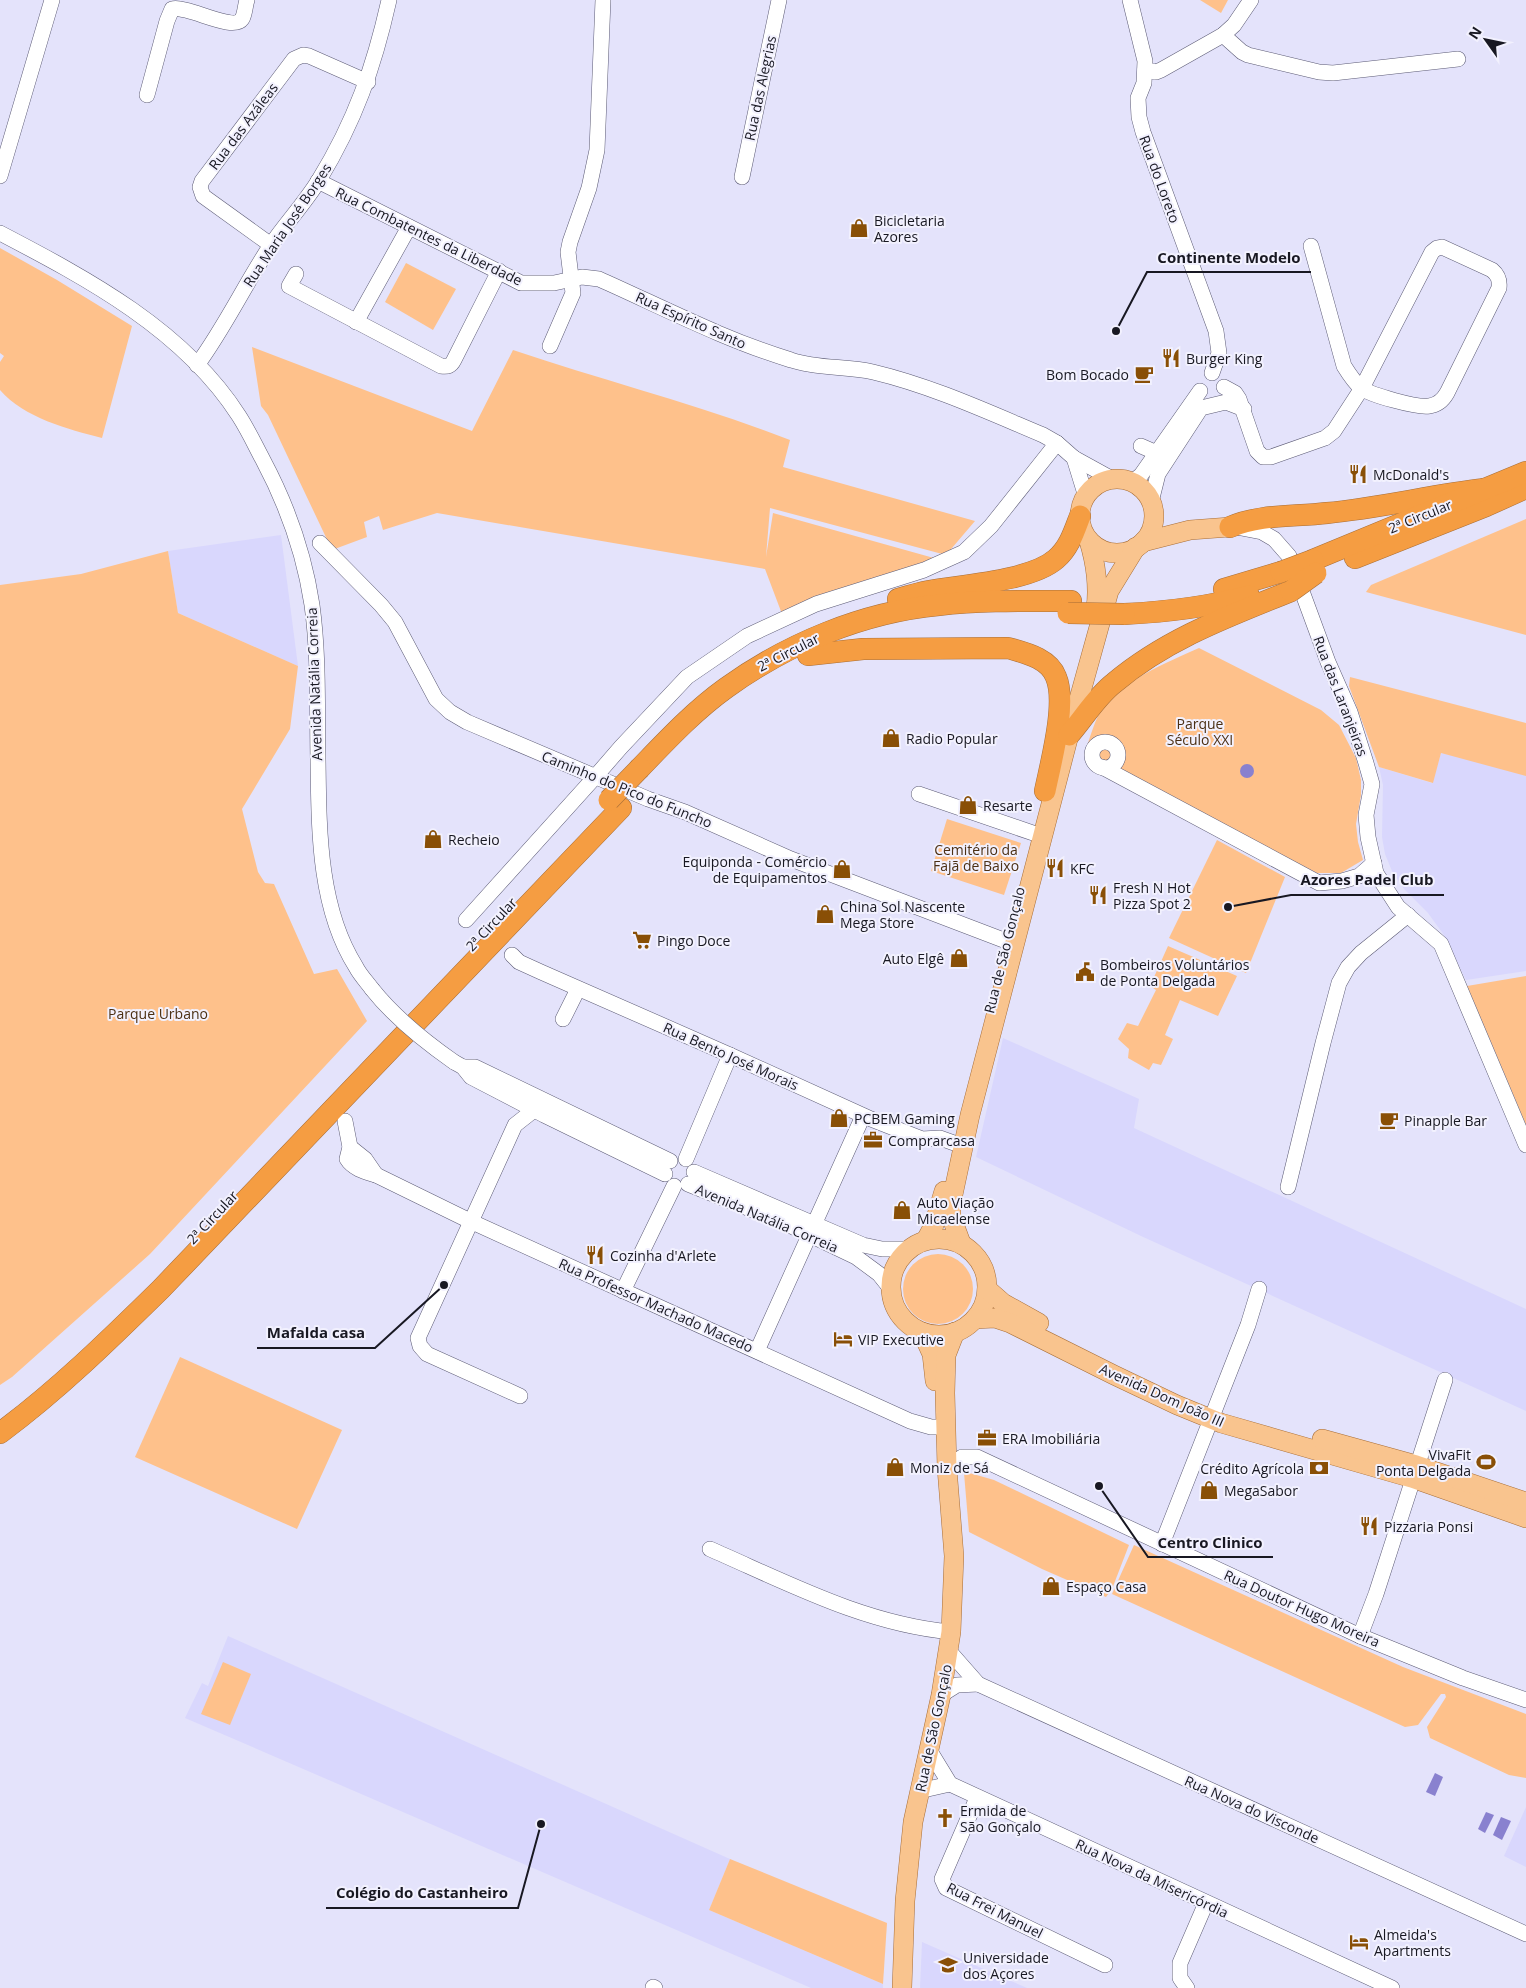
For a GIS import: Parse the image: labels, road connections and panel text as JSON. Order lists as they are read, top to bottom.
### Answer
{
  "streets": {
    "highway": ["2ª Circular"],
    "main road": ["Rua das Laranjeiras", "Rua de São Gonçalo", "Avenida Dom João III"],
    "street": [
      "Rua das Alegrias",
      "Rua das Azáleas",
      "Rua do Loreto",
      "Rua Maria José Borges",
      "Rua Combatentes da Liberdade",
      "Rua Espírito Santo",
      "Avenida Natália Correia",
      "Caminho do Pico do Funcho",
      "Rua Bento José Morais",
      "Rua Professor Machado Macedo",
      "Rua Doutor Hugo Moreira",
      "Rua Nova do Visconde",
      "Rua Nova da Misericórdia",
      "Rua Frei Manuel"
    ]
  },
  "crossings": [
    ["Rua das Azáleas", "Rua Maria José Borges"],
    ["Rua Maria José Borges", "Rua Combatentes da Liberdade"],
    ["Rua Maria José Borges", "Avenida Natália Correia"],
    ["Rua Combatentes da Liberdade", "Rua Espírito Santo"],
    ["Rua Espírito Santo", "Rua das Laranjeiras"],
    ["Rua Espírito Santo", "Rua de São Gonçalo"],
    ["Avenida Natália Correia", "Rua de São Gonçalo"],
    ["Avenida Natália Correia", "Avenida Dom João III"],
    ["Rua das Laranjeiras", "Rua de São Gonçalo"],
    ["Caminho do Pico do Funcho", "Rua de São Gonçalo"],
    ["Rua de São Gonçalo", "Rua Bento José Morais"],
    ["Rua de São Gonçalo", "Rua Professor Machado Macedo"],
    ["Rua de São Gonçalo", "Avenida Dom João III"],
    ["Rua de São Gonçalo", "Rua Doutor Hugo Moreira"],
    ["Rua de São Gonçalo", "Rua Nova do Visconde"],
    ["Rua Nova da Misericórdia", "Rua Frei Manuel"]
  ],
  "parks": ["Parque Século XXI", "Cemitério da Fajã de Baixo", "Parque Urbano"],
  "places": {
    "shop": [
      "Bicicletaria Azores",
      "Radio Popular",
      "Resarte",
      "Recheio",
      "Equiponda - Comércio de Equipamentos",
      "China Sol Nascente Mega Store",
      "Auto Elgê",
      "PCBEM Gaming",
      "Auto Viação Micaelense",
      "Moniz de Sá",
      "MegaSabor",
      "Espaço Casa"
    ],
    "other": [
      "Continente Modelo",
      "Azores Padel Club",
      "Mafalda casa",
      "Centro Clinico",
      "Colégio do Castanheiro"
    ],
    "restaurant": [
      "Burger King",
      "McDonald's",
      "KFC",
      "Fresh N Hot Pizza Spot 2",
      "Cozinha d'Arlete",
      "Pizzaria Ponsi"
    ],
    "cafe": ["Bom Bocado", "Pinapple Bar"],
    "supermarket": ["Pingo Doce"],
    "public building": ["Bombeiros Voluntários de Ponta Delgada"],
    "office": ["Comprarcasa", "ERA Imobiliária"],
    "hotel": ["VIP Executive", "Almeida's Apartments"],
    "sports": ["VivaFit Ponta Delgada"],
    "bank": ["Crédito Agrícola"],
    "church": ["Ermida de São Gonçalo"],
    "school or university": ["Universidade dos Açores"]
  },
  "north": "top left"
}
